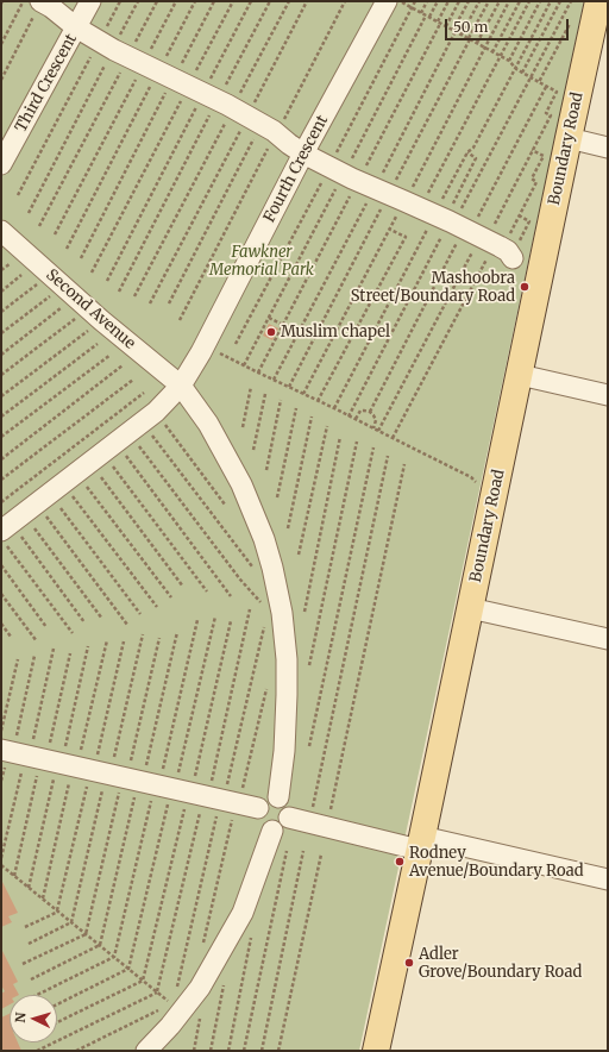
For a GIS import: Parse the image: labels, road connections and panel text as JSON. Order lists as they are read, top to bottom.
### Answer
{
  "streets": {
    "main road": ["Boundary Road"],
    "street": ["Third Crescent", "Fourth Crescent", "Second Avenue"]
  },
  "crossings": [
    ["Fourth Crescent", "Second Avenue"]
  ],
  "parks": ["Fawkner Memorial Park"],
  "places": [
    "Mashoobra Street/Boundary Road",
    "Muslim chapel",
    "Rodney Avenue/Boundary Road",
    "Adler Grove/Boundary Road"
  ],
  "scale_bar": "50 m",
  "north": "left"
}
